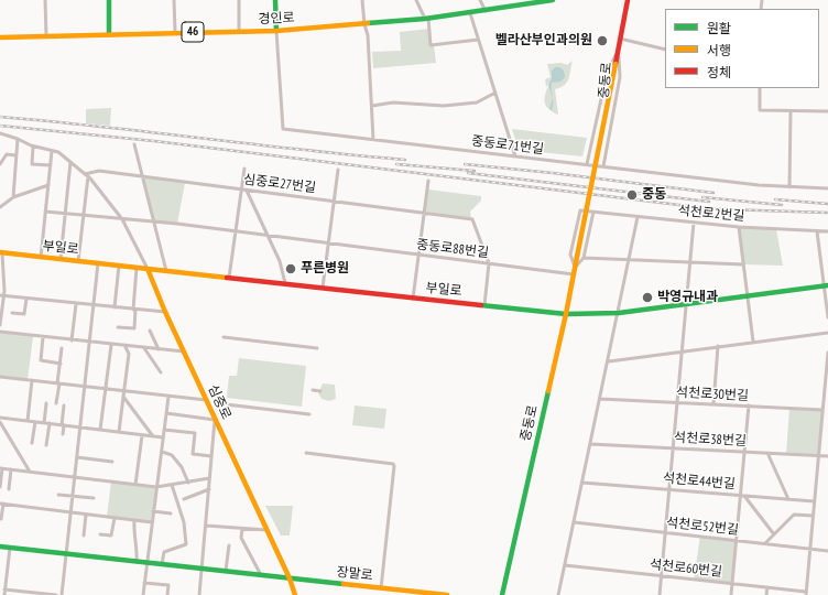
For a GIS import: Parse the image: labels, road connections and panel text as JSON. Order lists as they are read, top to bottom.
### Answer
{
  "streets": {
    "street": [
      "경인로",
      "46",
      "중동로",
      "중동로71번길",
      "심중로27번길",
      "석천로2번길",
      "부일로",
      "중동로88번길",
      "석천로30번길",
      "심중로",
      "석천로38번길",
      "석천로44번길",
      "석천로52번길",
      "석천로60번길",
      "장말로"
    ]
  },
  "crossings": [
    ["경인로", "중동로71번길"],
    ["중동로", "중동로71번길"],
    ["중동로", "부일로"],
    ["중동로", "중동로88번길"],
    ["심중로27번길", "중동로88번길"],
    ["심중로27번길", "심중로"],
    ["부일로", "심중로"],
    ["중동로88번길", "심중로"],
    ["심중로", "장말로"]
  ],
  "places": [
    "벨라산부인과의원",
    "중동",
    "푸른병원",
    "박영규내과"
  ],
  "legend": ["원활", "서행", "정체"]
}
